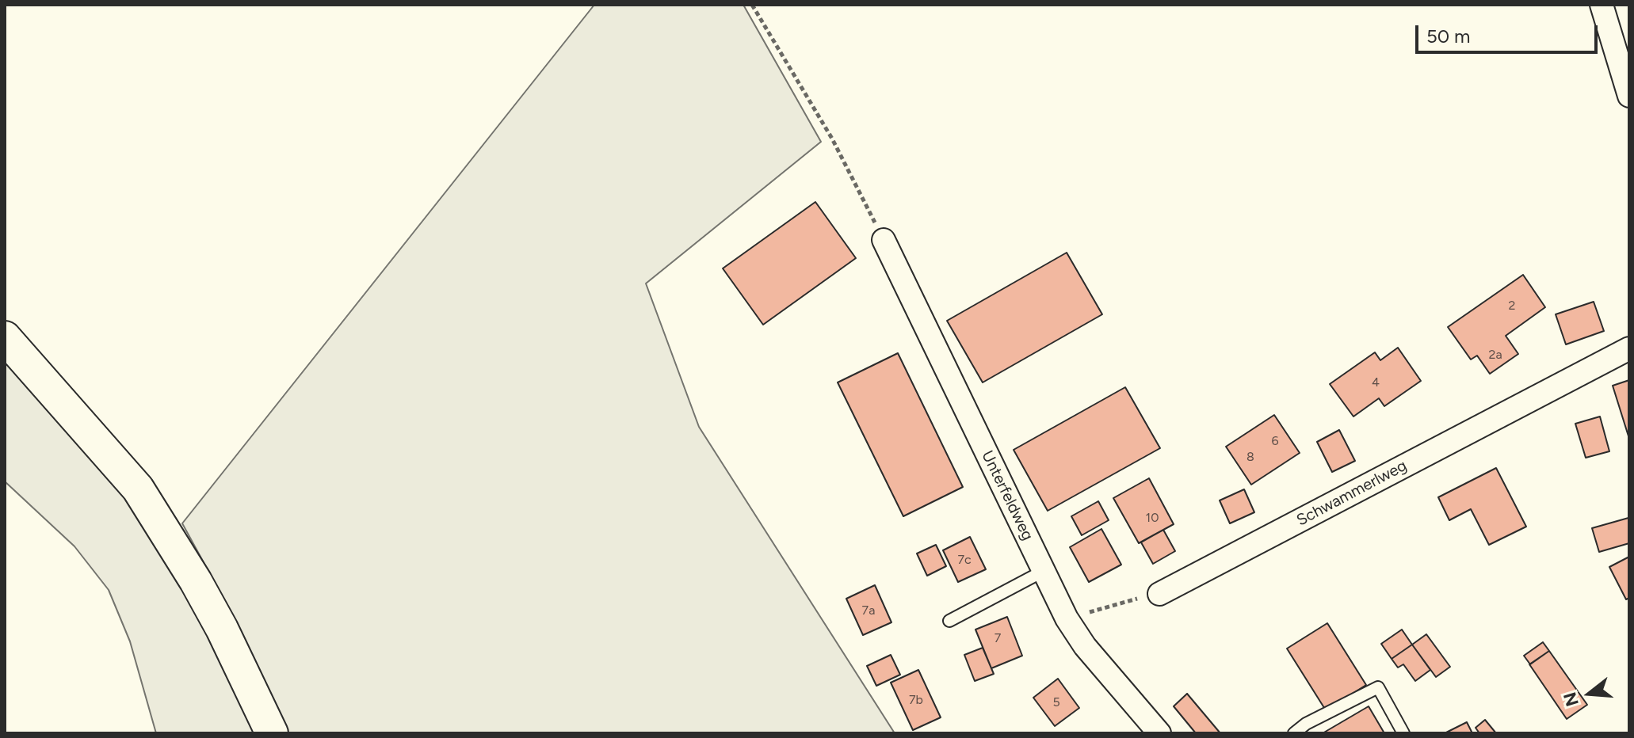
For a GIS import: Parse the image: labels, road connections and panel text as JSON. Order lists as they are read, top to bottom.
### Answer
{
  "streets": {
    "street": ["Schwammerlweg", "Unterfeldweg"]
  },
  "house_numbers": [
    "2",
    "2a",
    "4",
    "6",
    "8",
    "10",
    "7c",
    "7a",
    "7",
    "7b",
    "5"
  ],
  "scale_bar": "50 m",
  "north": "left"
}
